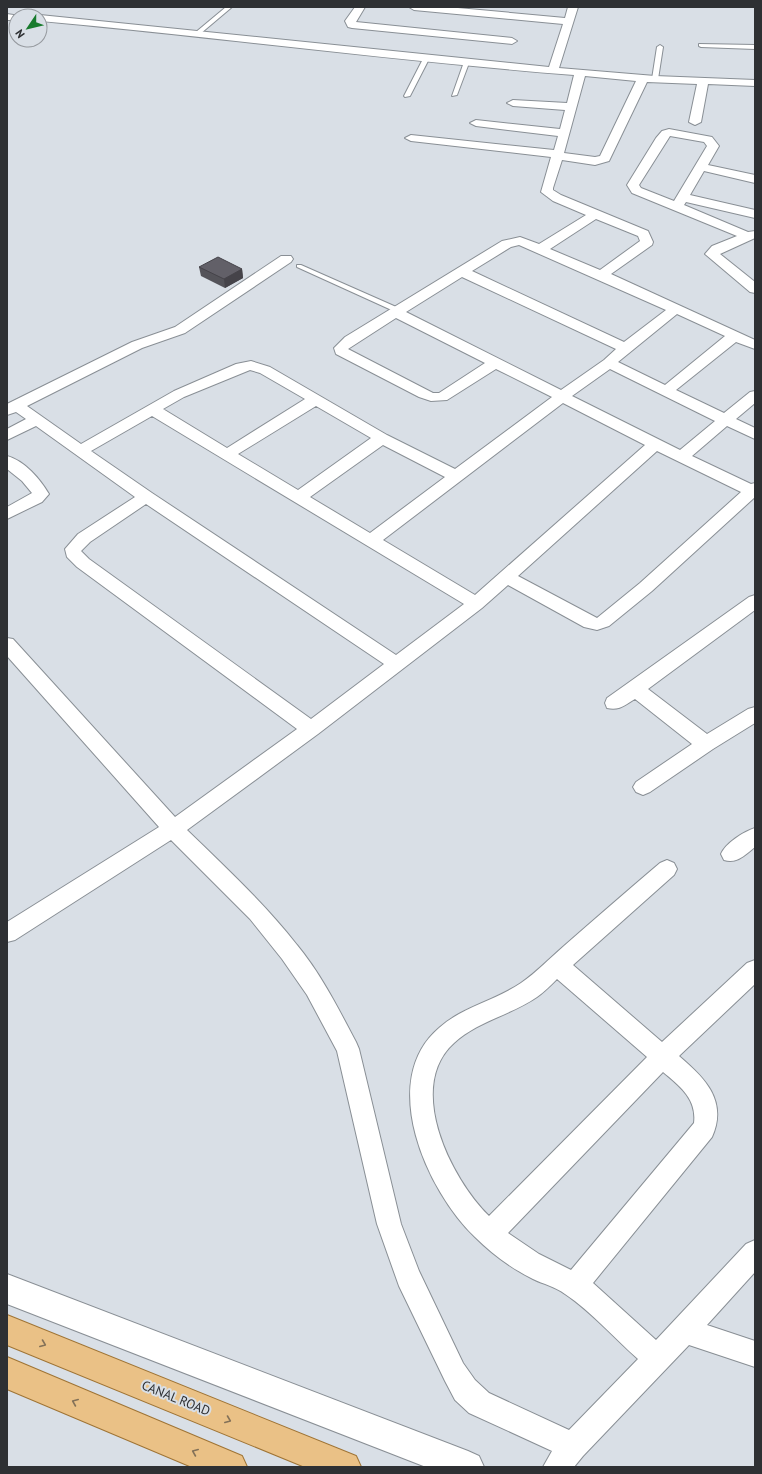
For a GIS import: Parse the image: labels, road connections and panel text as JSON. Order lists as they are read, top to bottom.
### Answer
{
  "streets": {
    "main road": ["CANAL ROAD"]
  },
  "north": "bottom left"
}
